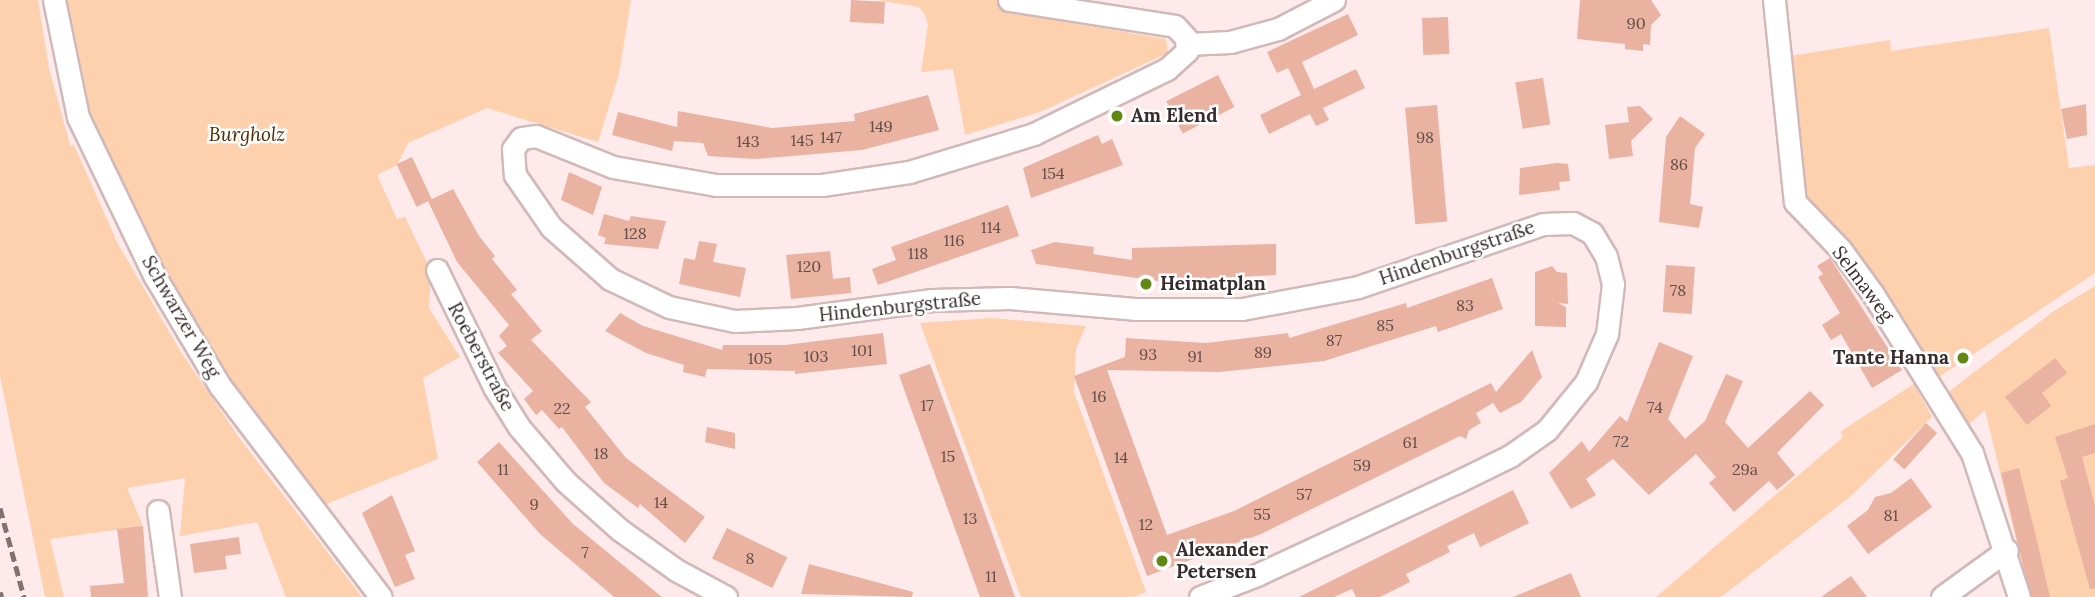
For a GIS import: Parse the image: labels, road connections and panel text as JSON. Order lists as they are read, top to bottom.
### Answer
{
  "streets": {
    "street": [
      "Hindenburgstraße",
      "Selmaweg",
      "Schwarzer Weg",
      "Roeberstraße"
    ]
  },
  "parks": ["Burgholz"],
  "places": [
    "Am Elend",
    "Heimatplan",
    "Tante Hanna",
    "Alexander Petersen"
  ],
  "house_numbers": [
    "90",
    "149",
    "147",
    "98",
    "145",
    "143",
    "86",
    "154",
    "114",
    "128",
    "116",
    "118",
    "120",
    "78",
    "83",
    "85",
    "87",
    "101",
    "89",
    "93",
    "103",
    "91",
    "105",
    "16",
    "17",
    "74",
    "22",
    "72",
    "61",
    "18",
    "15",
    "14",
    "59",
    "11",
    "29a",
    "57",
    "14",
    "9",
    "55",
    "81",
    "13",
    "12",
    "7",
    "8",
    "11"
  ]
}
